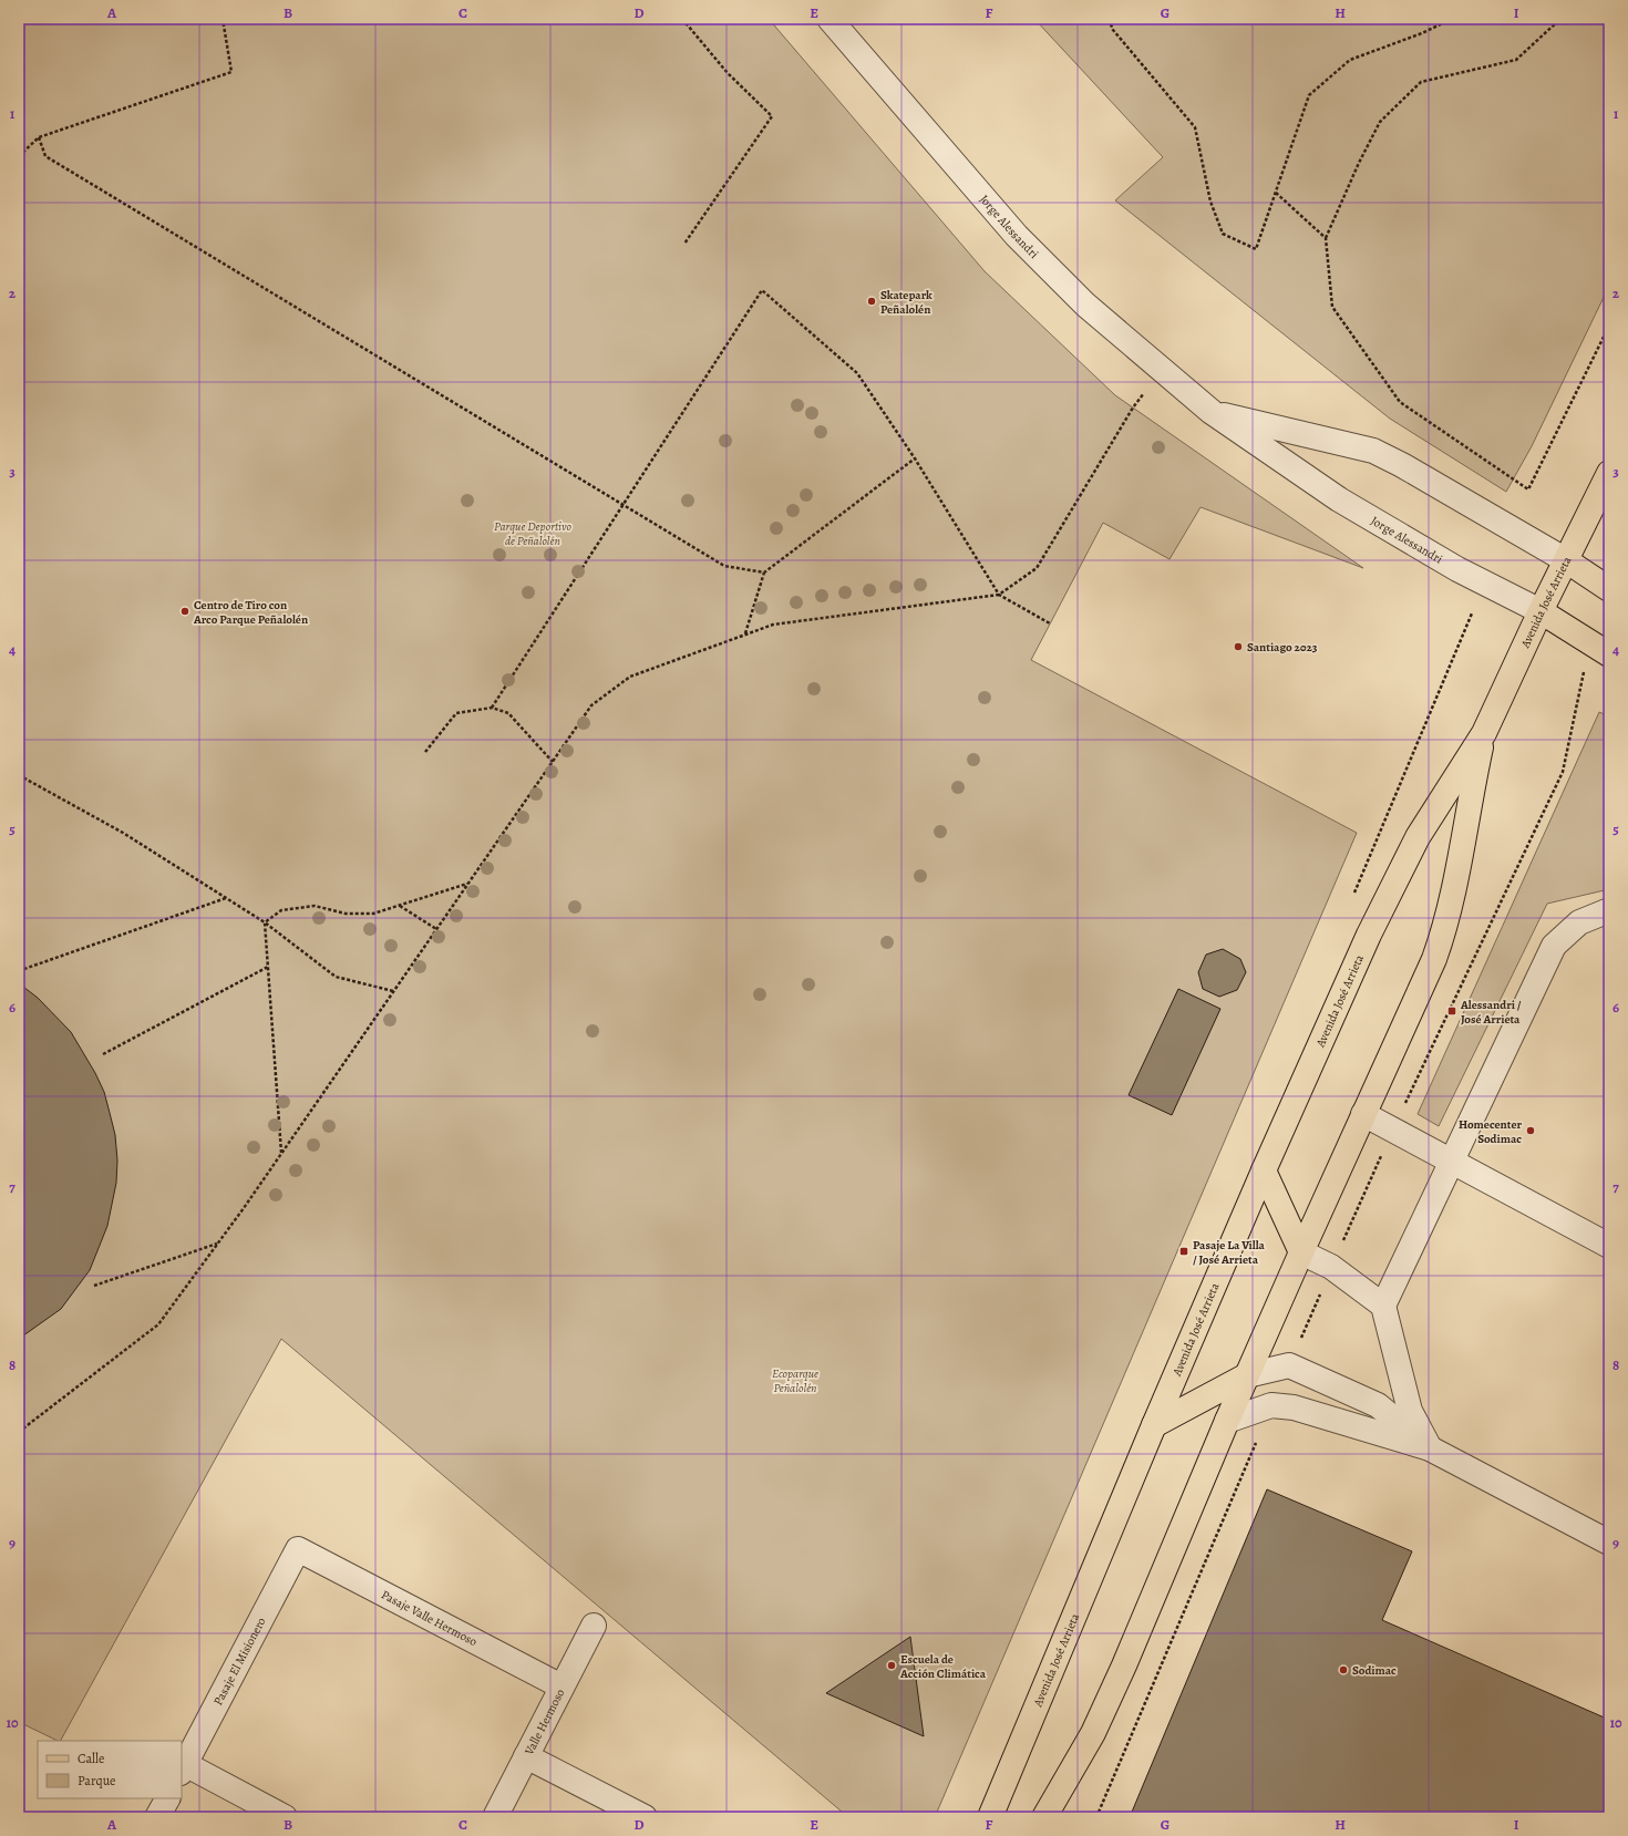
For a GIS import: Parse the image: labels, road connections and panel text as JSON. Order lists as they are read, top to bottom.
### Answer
{
  "streets": {
    "main road": ["Jorge Alessandri", "Avenida José Arrieta"],
    "street": ["Pasaje Valle Hermoso", "Pasaje El Misionero", "Valle Hermoso"]
  },
  "crossings": [
    ["Jorge Alessandri", "Avenida José Arrieta"],
    ["Pasaje Valle Hermoso", "Pasaje El Misionero"],
    ["Pasaje Valle Hermoso", "Valle Hermoso"]
  ],
  "parks": ["Parque Deportivo de Peñalolén", "Ecoparque Peñalolén"],
  "places": {
    "other": [
      "Skatepark Peñalolén",
      "Centro de Tiro con Arco Parque Peñalolén",
      "Santiago 2023",
      "Homecenter Sodimac",
      "Escuela de Acción Climática",
      "Sodimac"
    ],
    "transit": ["Alessandri / José Arrieta", "Pasaje La Villa / José Arrieta"]
  },
  "legend": ["Calle", "Parque"],
  "grid": {
    "columns": [
      "A",
      "B",
      "C",
      "D",
      "E",
      "F",
      "G",
      "H",
      "I"
    ],
    "rows": [
      "1",
      "2",
      "3",
      "4",
      "5",
      "6",
      "7",
      "8",
      "9",
      "10"
    ]
  }
}
